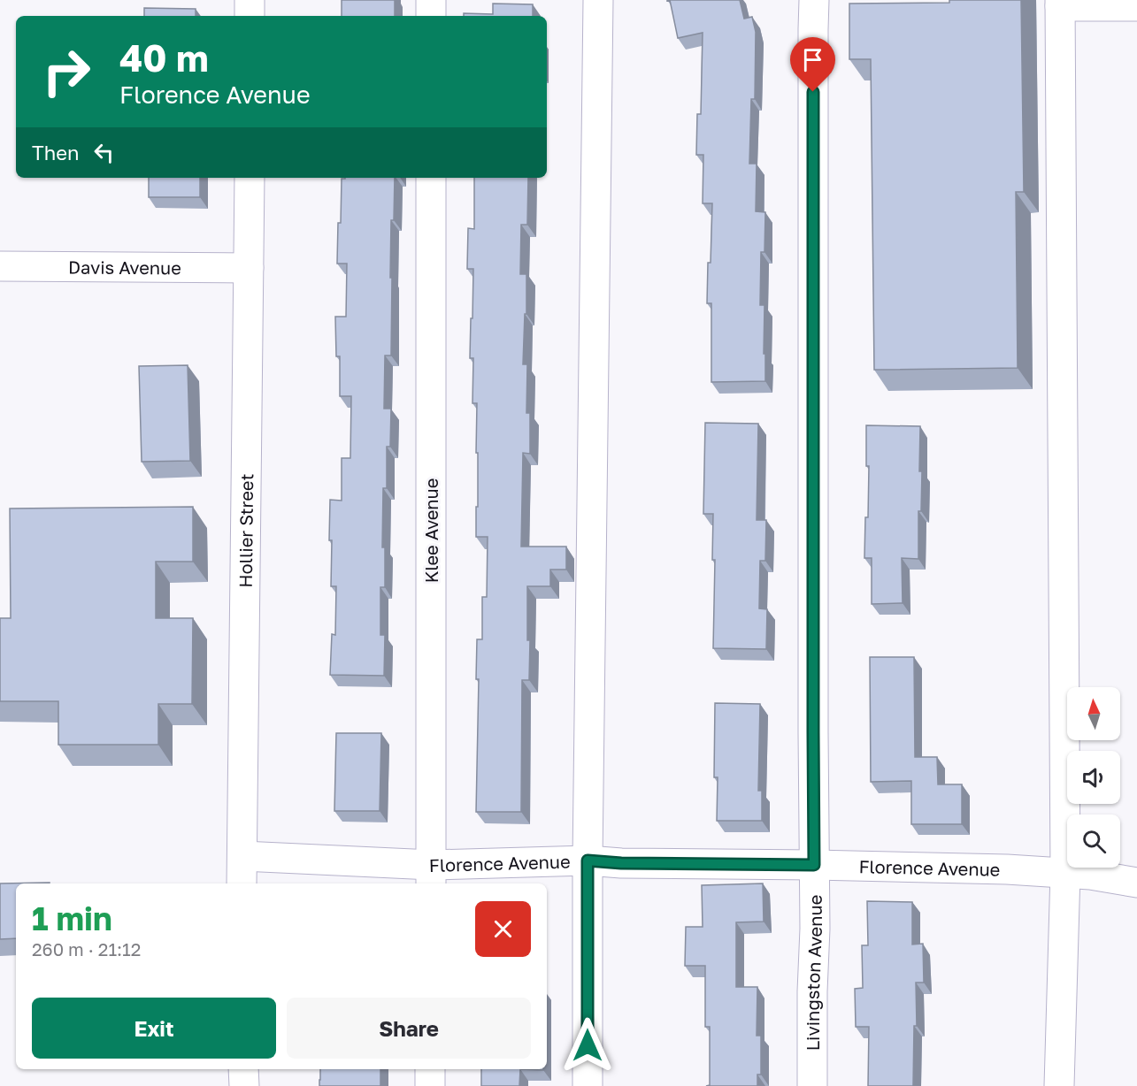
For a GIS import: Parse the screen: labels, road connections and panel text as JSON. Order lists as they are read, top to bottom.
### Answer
{
  "streets": {
    "street": [
      "Davis Avenue",
      "Hollier Street",
      "Klee Avenue",
      "Florence Avenue",
      "Livingston Avenue"
    ]
  },
  "crossings": [
    ["Davis Avenue", "Hollier Street"],
    ["Hollier Street", "Florence Avenue"],
    ["Klee Avenue", "Florence Avenue"],
    ["Florence Avenue", "Livingston Avenue"]
  ],
  "north": "top",
  "page": {
    "turn": ["40 m", "Florence Avenue"],
    "then": "Then",
    "heading": ["1 min", "260 m · 21:12"],
    "buttons": ["Exit", "Share"]
  }
}
